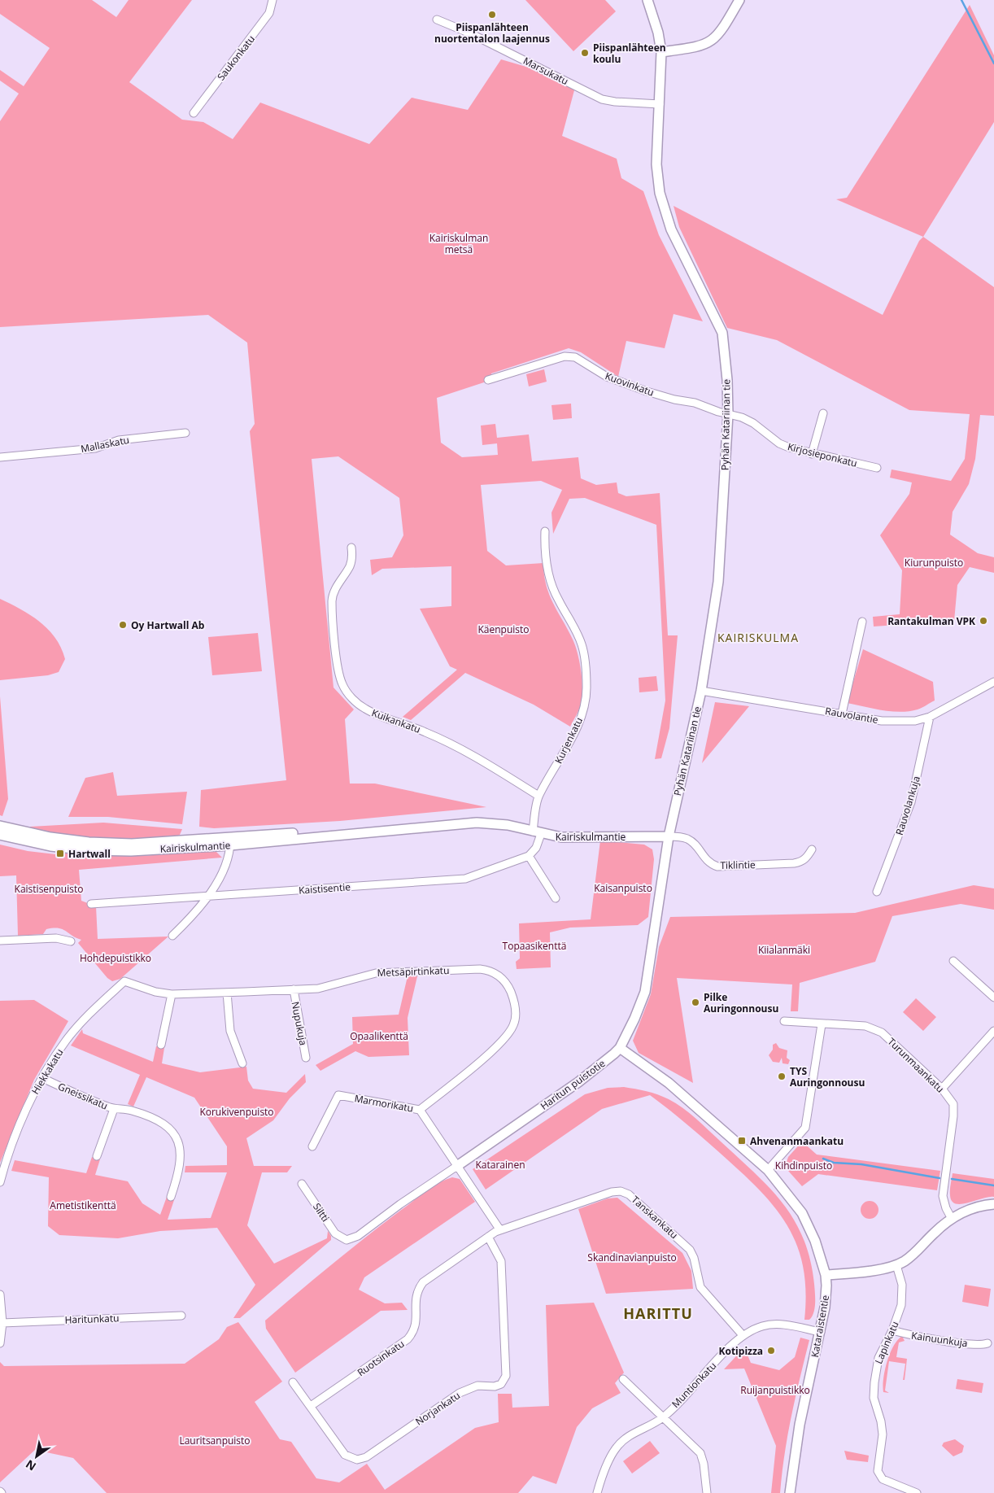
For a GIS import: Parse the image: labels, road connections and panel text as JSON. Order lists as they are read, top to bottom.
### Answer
{
  "streets": {
    "street": [
      "Saukonkatu",
      "Marsukatu",
      "Kuovinkatu",
      "Pyhän Katariinan tie",
      "Mallaskatu",
      "Kirjosieponkatu",
      "Rauvolantie",
      "Kuikankatu",
      "Kurjenkatu",
      "Rauvolankuja",
      "Kairiskulmantie",
      "Tiklintie",
      "Kaistisentie",
      "Metsäpirtinkatu",
      "Nupukuja",
      "Turunmaankatu",
      "Hiekkakatu",
      "Haritun puistotie",
      "Gneissikatu",
      "Marmorikatu",
      "Siltti",
      "Tanskankatu",
      "Haritunkatu",
      "Kataraistentie",
      "Kainuunkuja",
      "Lapinkatu",
      "Ruotsinkatu",
      "Muntionkatu",
      "Norjankatu"
    ]
  },
  "crossings": [
    ["Marsukatu", "Pyhän Katariinan tie"],
    ["Kuovinkatu", "Pyhän Katariinan tie"],
    ["Kuovinkatu", "Kirjosieponkatu"],
    ["Pyhän Katariinan tie", "Kirjosieponkatu"],
    ["Pyhän Katariinan tie", "Rauvolantie"],
    ["Pyhän Katariinan tie", "Kairiskulmantie"],
    ["Pyhän Katariinan tie", "Tiklintie"],
    ["Pyhän Katariinan tie", "Haritun puistotie"],
    ["Rauvolantie", "Rauvolankuja"],
    ["Kuikankatu", "Kurjenkatu"],
    ["Kurjenkatu", "Kairiskulmantie"],
    ["Kairiskulmantie", "Tiklintie"],
    ["Kairiskulmantie", "Haritun puistotie"],
    ["Tiklintie", "Haritun puistotie"],
    ["Metsäpirtinkatu", "Nupukuja"],
    ["Metsäpirtinkatu", "Hiekkakatu"],
    ["Metsäpirtinkatu", "Marmorikatu"],
    ["Hiekkakatu", "Gneissikatu"],
    ["Haritun puistotie", "Marmorikatu"],
    ["Haritun puistotie", "Siltti"],
    ["Haritun puistotie", "Kataraistentie"],
    ["Tanskankatu", "Ruotsinkatu"],
    ["Tanskankatu", "Muntionkatu"],
    ["Kataraistentie", "Muntionkatu"],
    ["Kainuunkuja", "Lapinkatu"],
    ["Ruotsinkatu", "Norjankatu"]
  ],
  "districts": ["KAIRISKULMA", "HARITTU"],
  "parks": [
    "Kairiskulman metsä",
    "Kiurunpuisto",
    "Käenpuisto",
    "Kaisanpuisto",
    "Kaistisenpuisto",
    "Topaasikenttä",
    "Kiialanmäki",
    "Hohdepuistikko",
    "Opaalikenttä",
    "Korukivenpuisto",
    "Katarainen",
    "Kihdinpuisto",
    "Ametistikenttä",
    "Skandinavianpuisto",
    "Ruijanpuistikko",
    "Lauritsanpuisto"
  ],
  "places": {
    "other": [
      "Piispanlähteen nuortentalon laajennus",
      "Piispanlähteen koulu",
      "Rantakulman VPK",
      "Oy Hartwall Ab",
      "Pilke Auringonnousu",
      "TYS Auringonnousu",
      "Kotipizza"
    ],
    "transit": ["Hartwall", "Ahvenanmaankatu"]
  },
  "north": "bottom left"
}
